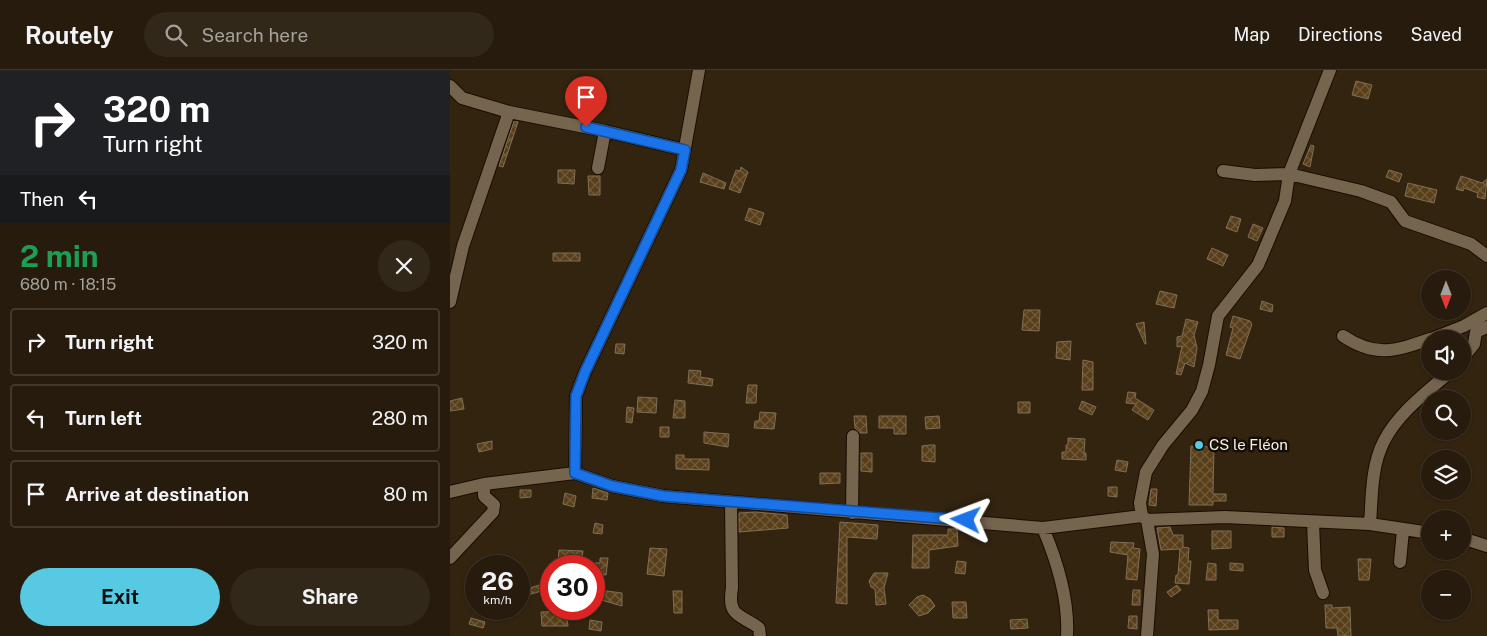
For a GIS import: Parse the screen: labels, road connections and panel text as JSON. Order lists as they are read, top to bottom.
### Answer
{
  "places": ["CS le Fléon"],
  "north": "bottom",
  "page": {
    "header": "Routely",
    "search": "Search here",
    "nav": ["Map", "Directions", "Saved"],
    "turn": ["320 m", "Turn right"],
    "then": "Then",
    "heading": ["2 min", "680 m · 18:15"],
    "map_buttons": ["+", "−"],
    "list": [
      {
        "name": "Turn right",
        "value": "320 m"
      },
      {
        "name": "Turn left",
        "value": "280 m"
      },
      {
        "name": "Arrive at destination",
        "value": "80 m"
      }
    ],
    "speed": "26 km/h",
    "limit": "30",
    "buttons": ["Exit", "Share"]
  }
}
